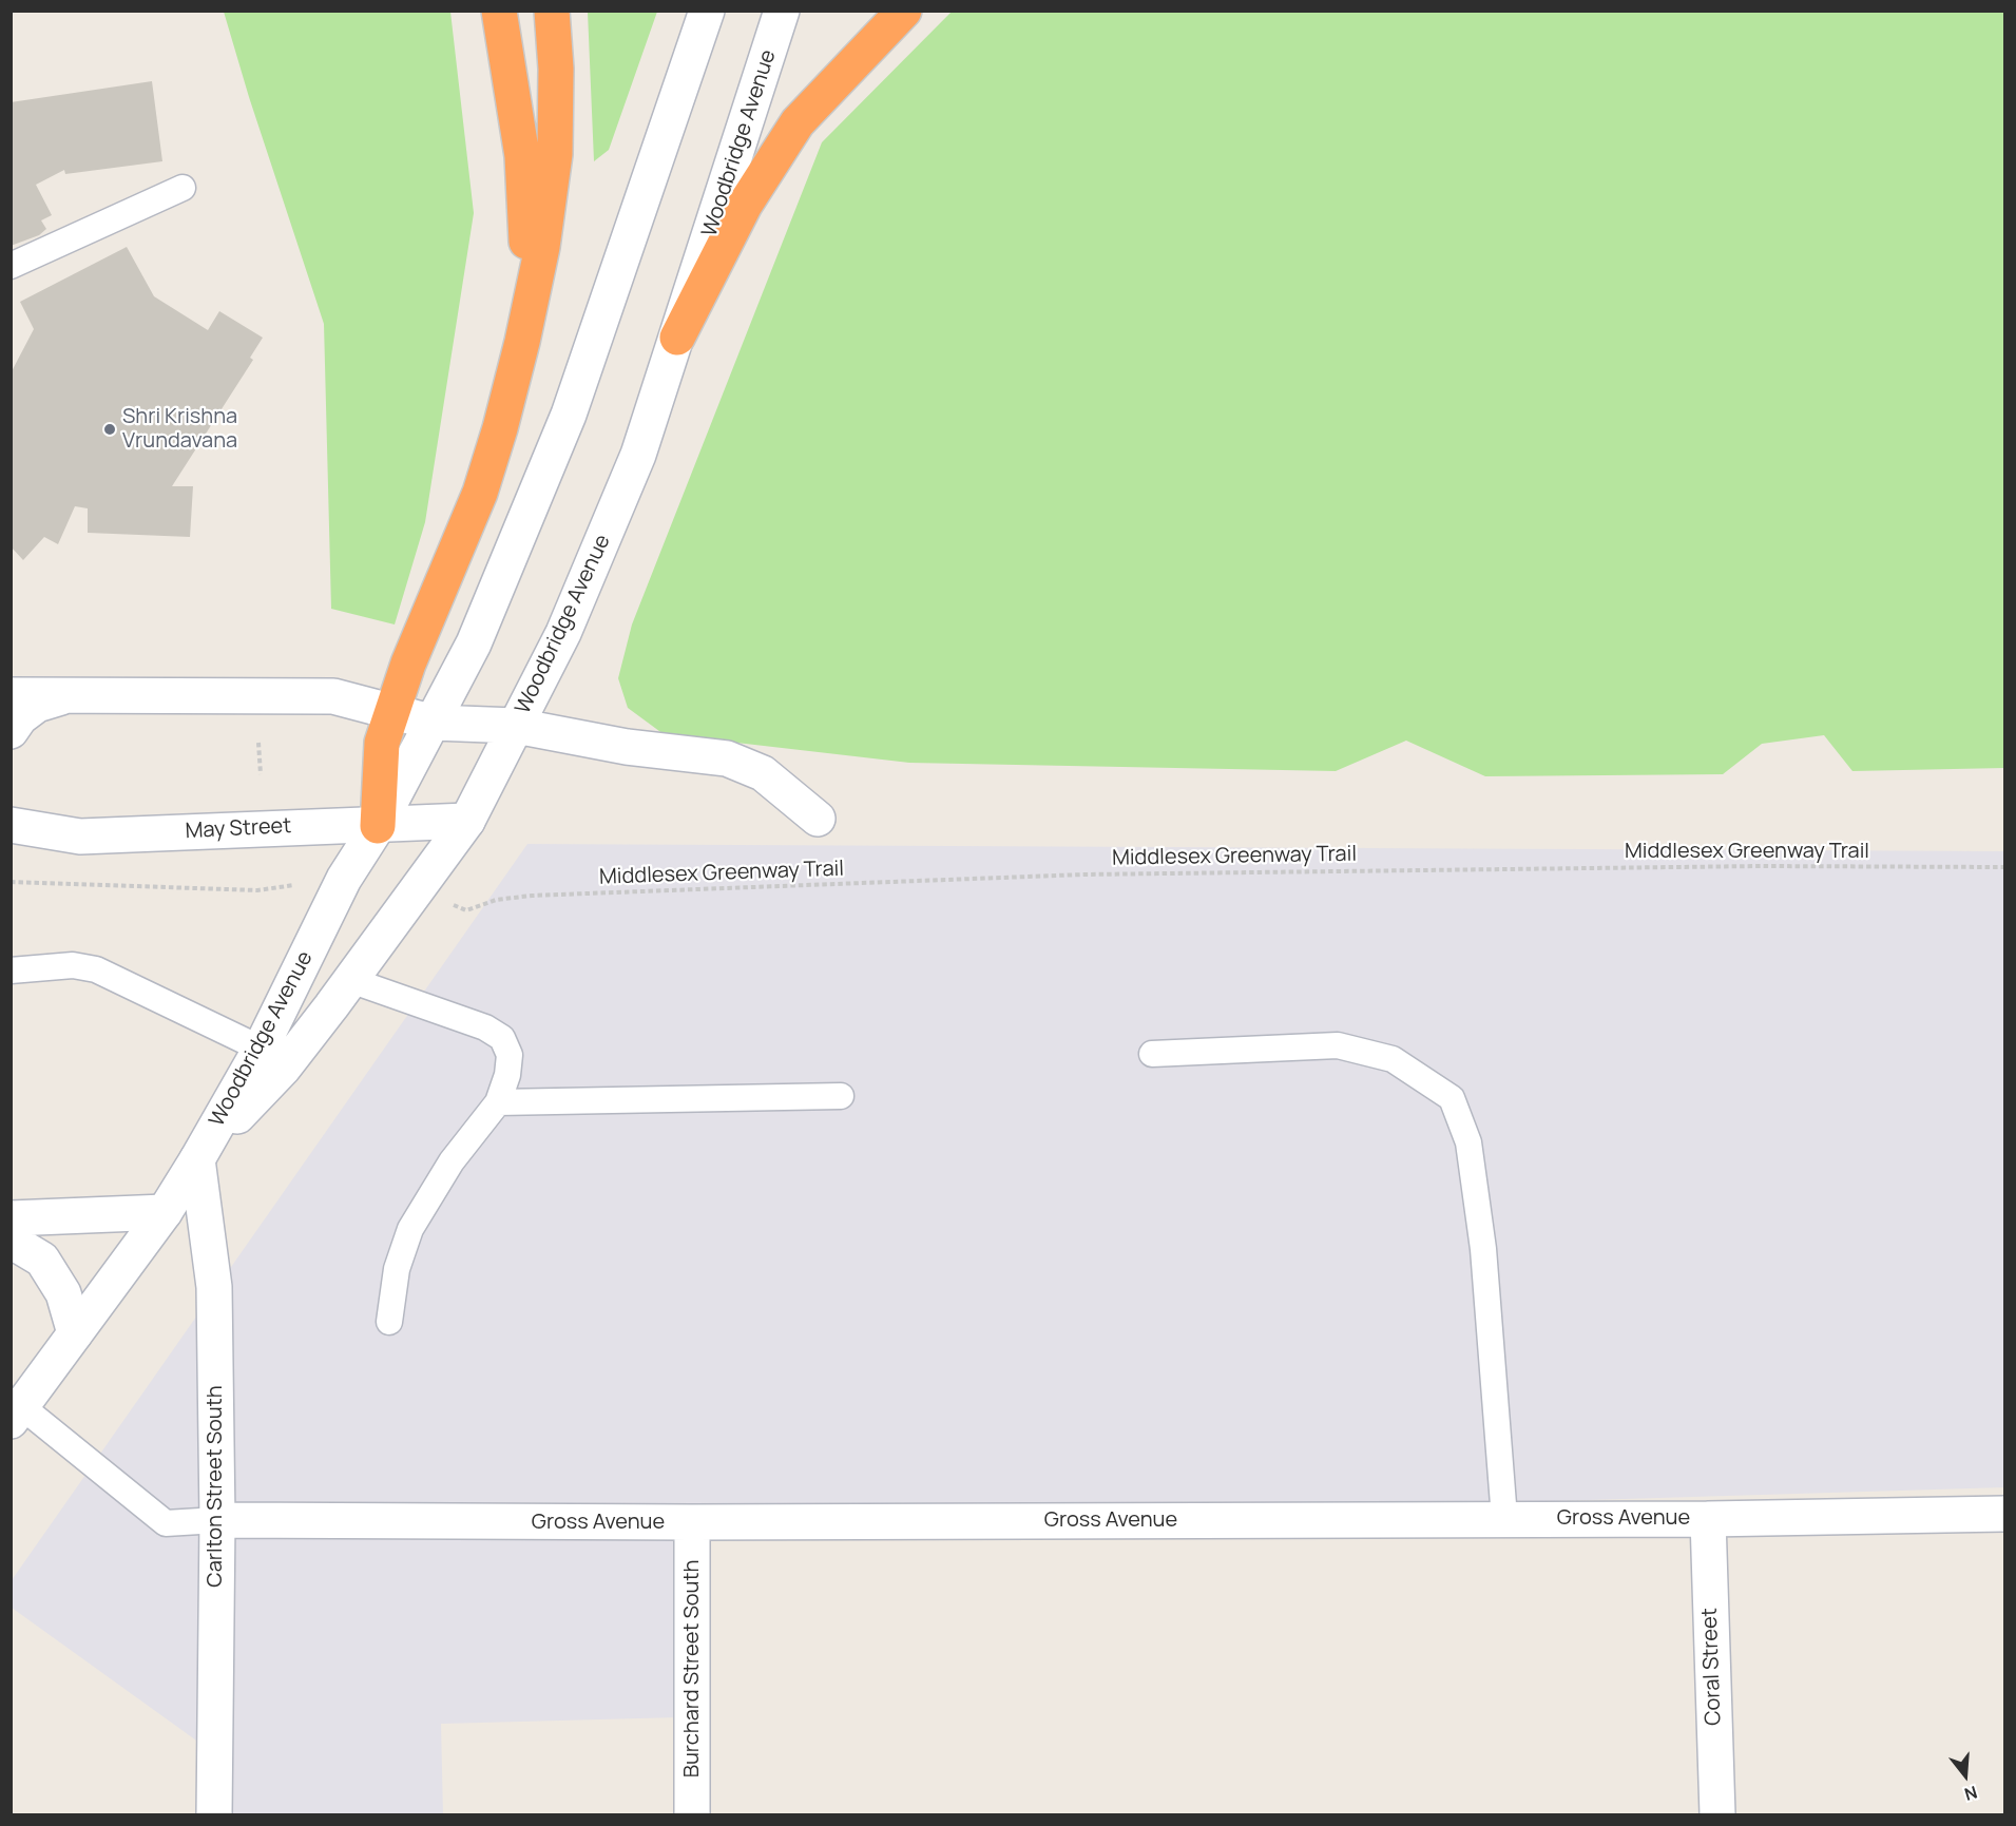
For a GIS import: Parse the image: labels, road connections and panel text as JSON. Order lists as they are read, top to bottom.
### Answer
{
  "streets": {
    "street": [
      "Woodbridge Avenue",
      "May Street",
      "Carlton Street South",
      "Gross Avenue",
      "Coral Street",
      "Burchard Street South"
    ],
    "path": ["Middlesex Greenway Trail"]
  },
  "crossings": [
    ["Woodbridge Avenue", "May Street"],
    ["Woodbridge Avenue", "Carlton Street South"],
    ["Carlton Street South", "Gross Avenue"],
    ["Gross Avenue", "Coral Street"],
    ["Gross Avenue", "Burchard Street South"]
  ],
  "places": ["Shri Krishna Vrundavana"],
  "north": "bottom"
}
